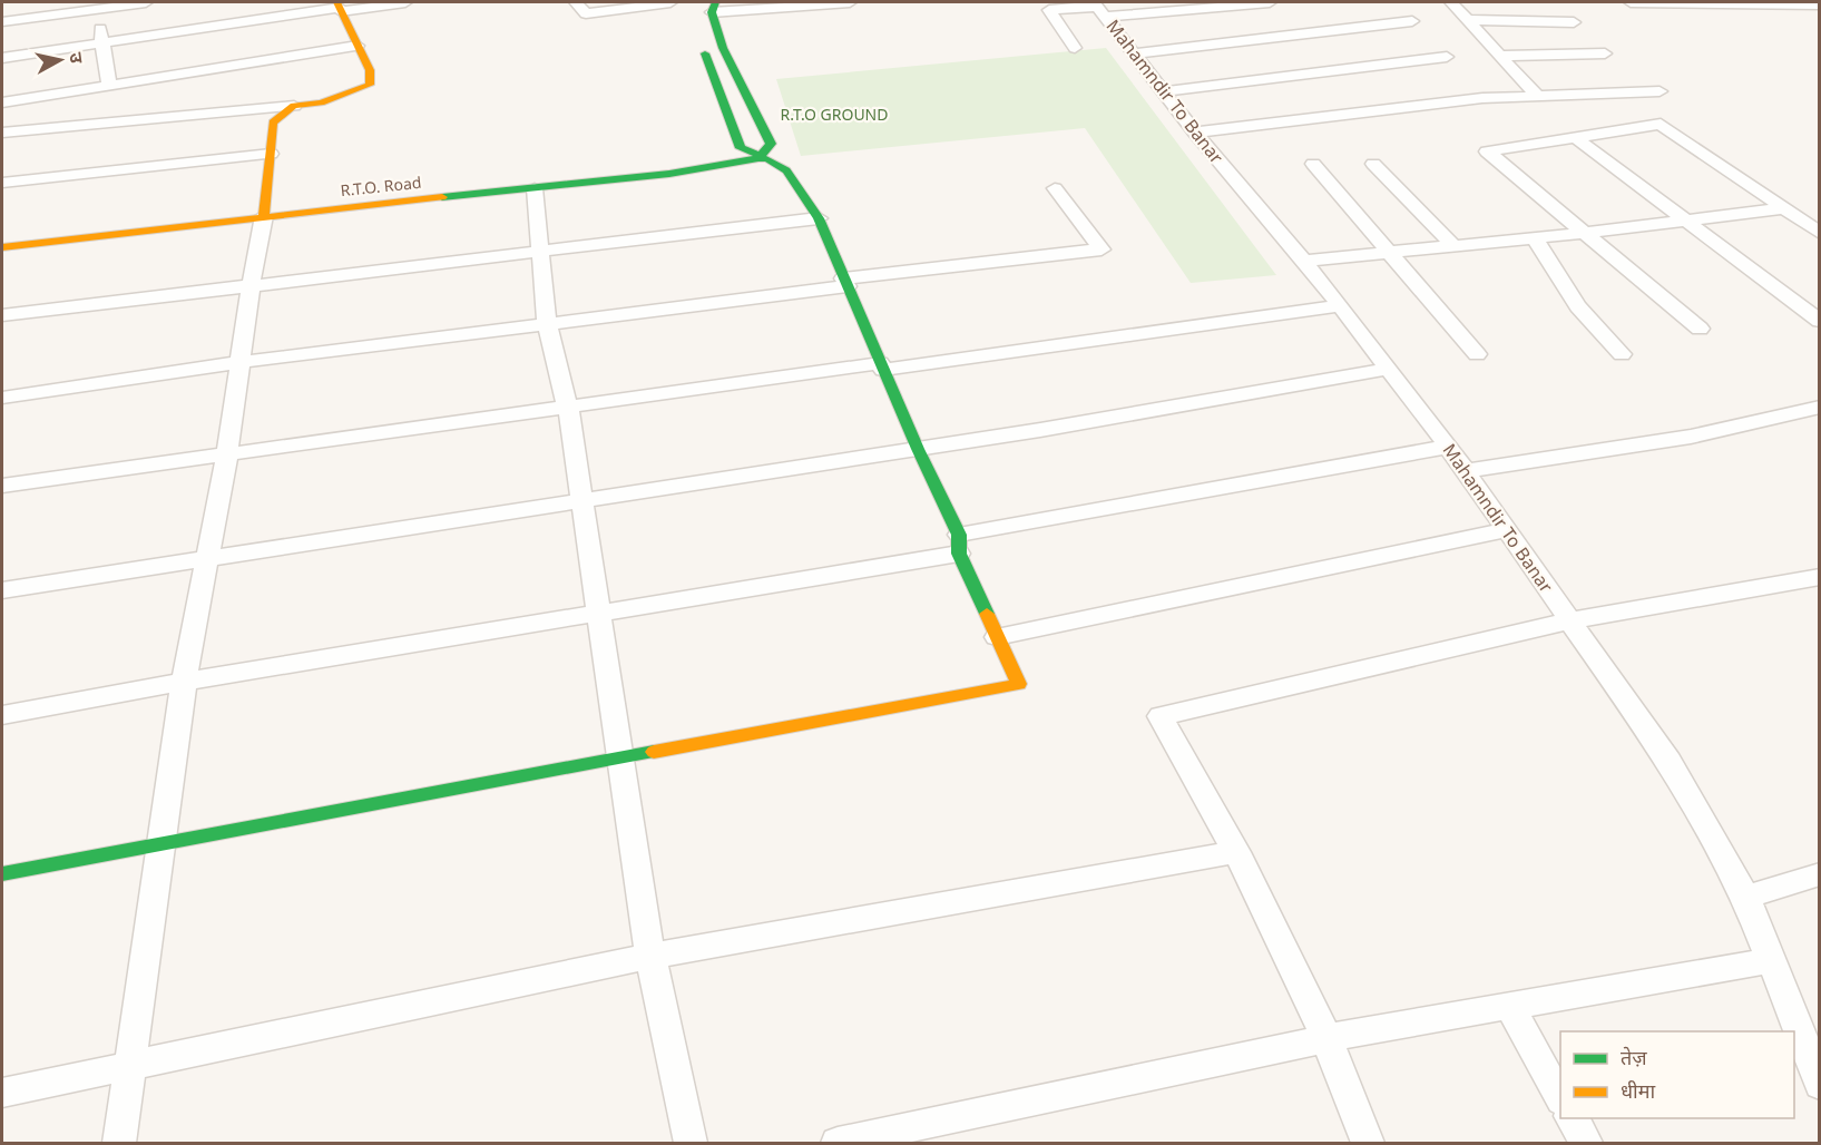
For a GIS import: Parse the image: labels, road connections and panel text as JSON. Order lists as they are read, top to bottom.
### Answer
{
  "streets": {
    "street": ["Mahamndir To Banar", "R.T.O. Road"]
  },
  "parks": ["R.T.O GROUND"],
  "legend": ["तेज़", "धीमा"],
  "north": "right"
}
